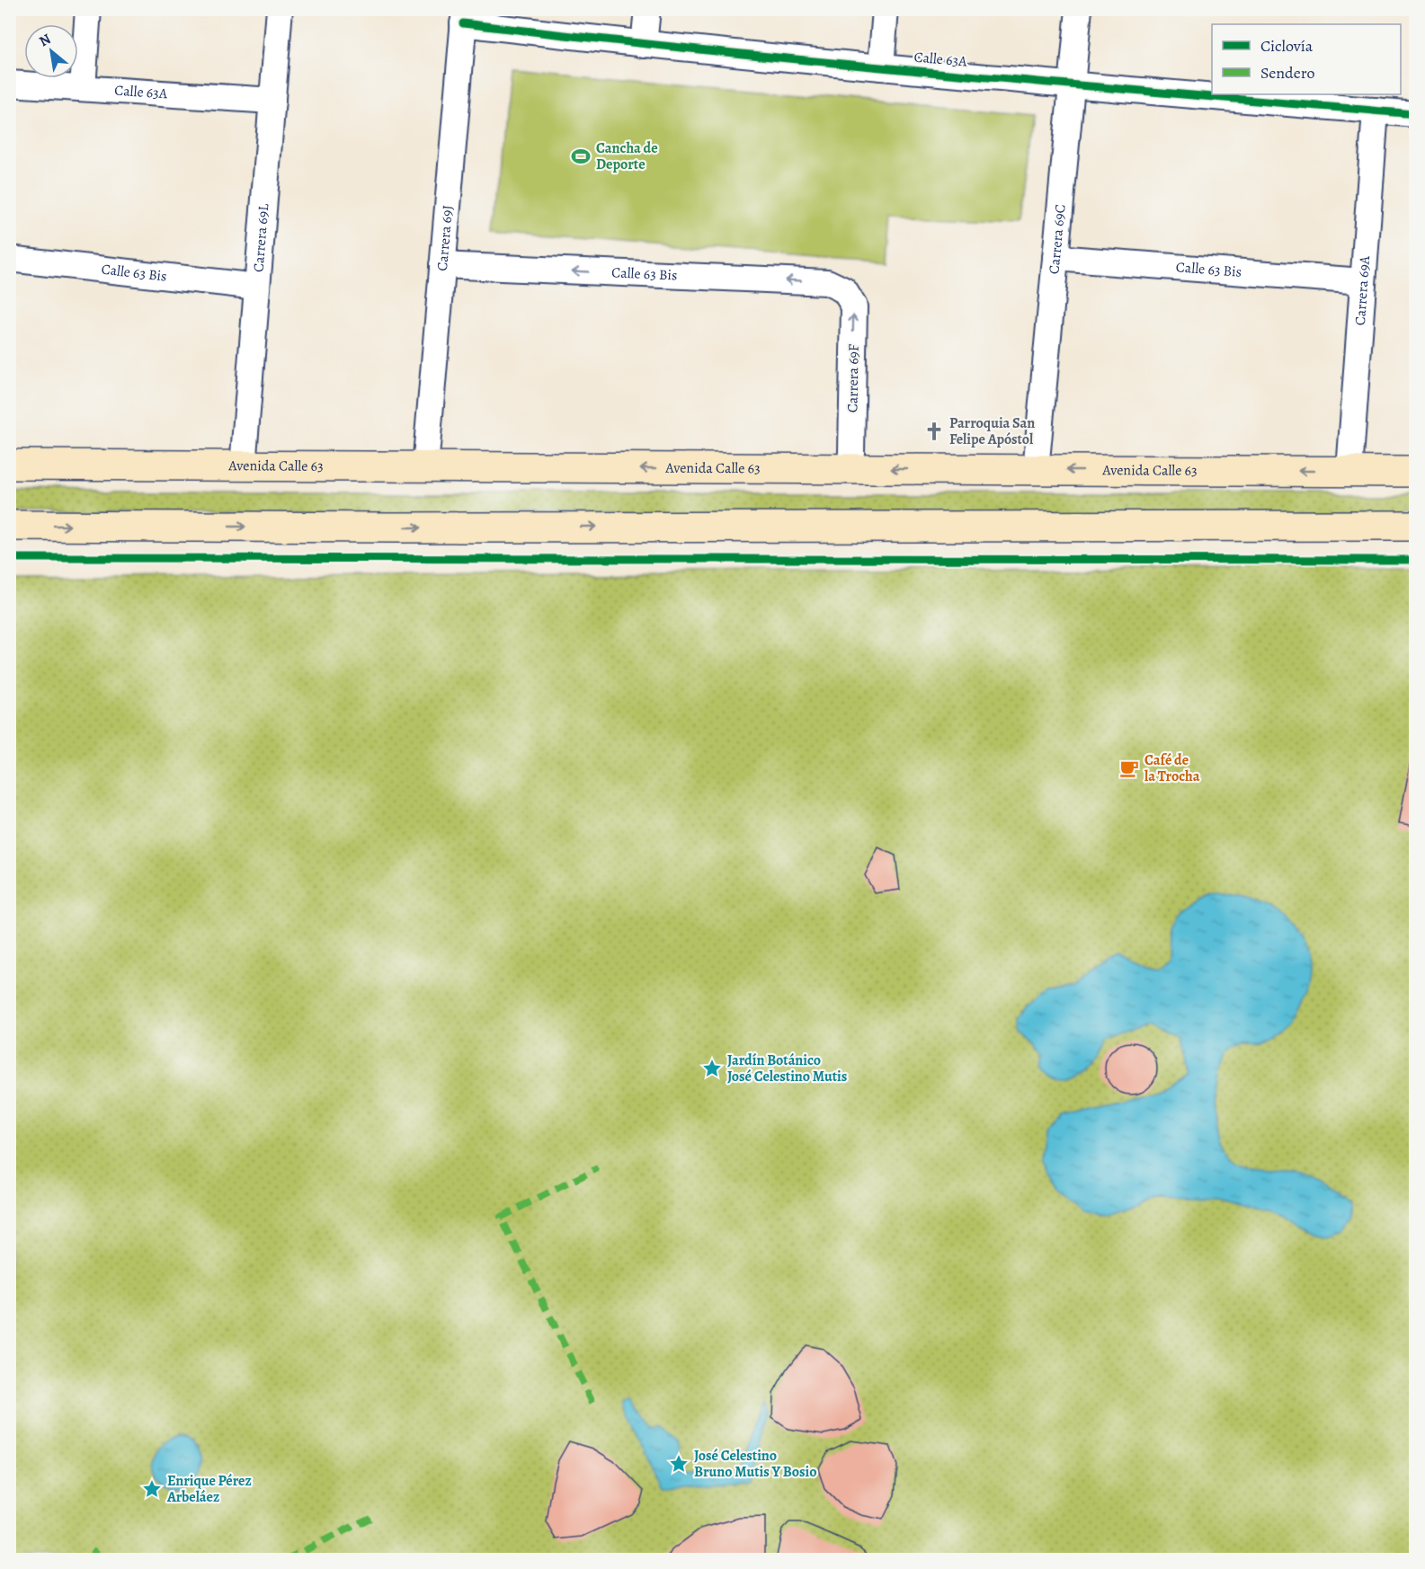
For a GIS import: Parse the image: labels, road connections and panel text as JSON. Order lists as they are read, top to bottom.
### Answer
{
  "streets": {
    "main road": ["Avenida Calle 63"],
    "street": [
      "Calle 63A",
      "Carrera 69L",
      "Carrera 69J",
      "Carrera 69C",
      "Calle 63 Bis",
      "Carrera 69A",
      "Carrera 69F"
    ]
  },
  "crossings": [
    ["Calle 63A", "Carrera 69L"],
    ["Calle 63A", "Carrera 69J"],
    ["Calle 63A", "Carrera 69C"],
    ["Calle 63A", "Carrera 69A"],
    ["Carrera 69L", "Calle 63 Bis"],
    ["Carrera 69L", "Avenida Calle 63"],
    ["Carrera 69J", "Calle 63 Bis"],
    ["Carrera 69J", "Avenida Calle 63"],
    ["Carrera 69C", "Calle 63 Bis"],
    ["Carrera 69C", "Avenida Calle 63"],
    ["Calle 63 Bis", "Carrera 69A"],
    ["Calle 63 Bis", "Carrera 69F"],
    ["Carrera 69A", "Avenida Calle 63"],
    ["Carrera 69F", "Avenida Calle 63"]
  ],
  "one_way": ["Calle 63 Bis", "Carrera 69F"],
  "places": {
    "sports": ["Cancha de Deporte"],
    "church": ["Parroquia San Felipe Apóstol"],
    "cafe": ["Café de la Trocha"],
    "place": ["Jardín Botánico José Celestino Mutis", "José Celestino Bruno Mutis Y Bosio", "Enrique Pérez Arbeláez"]
  },
  "legend": ["Ciclovía", "Sendero"],
  "north": "top left"
}
